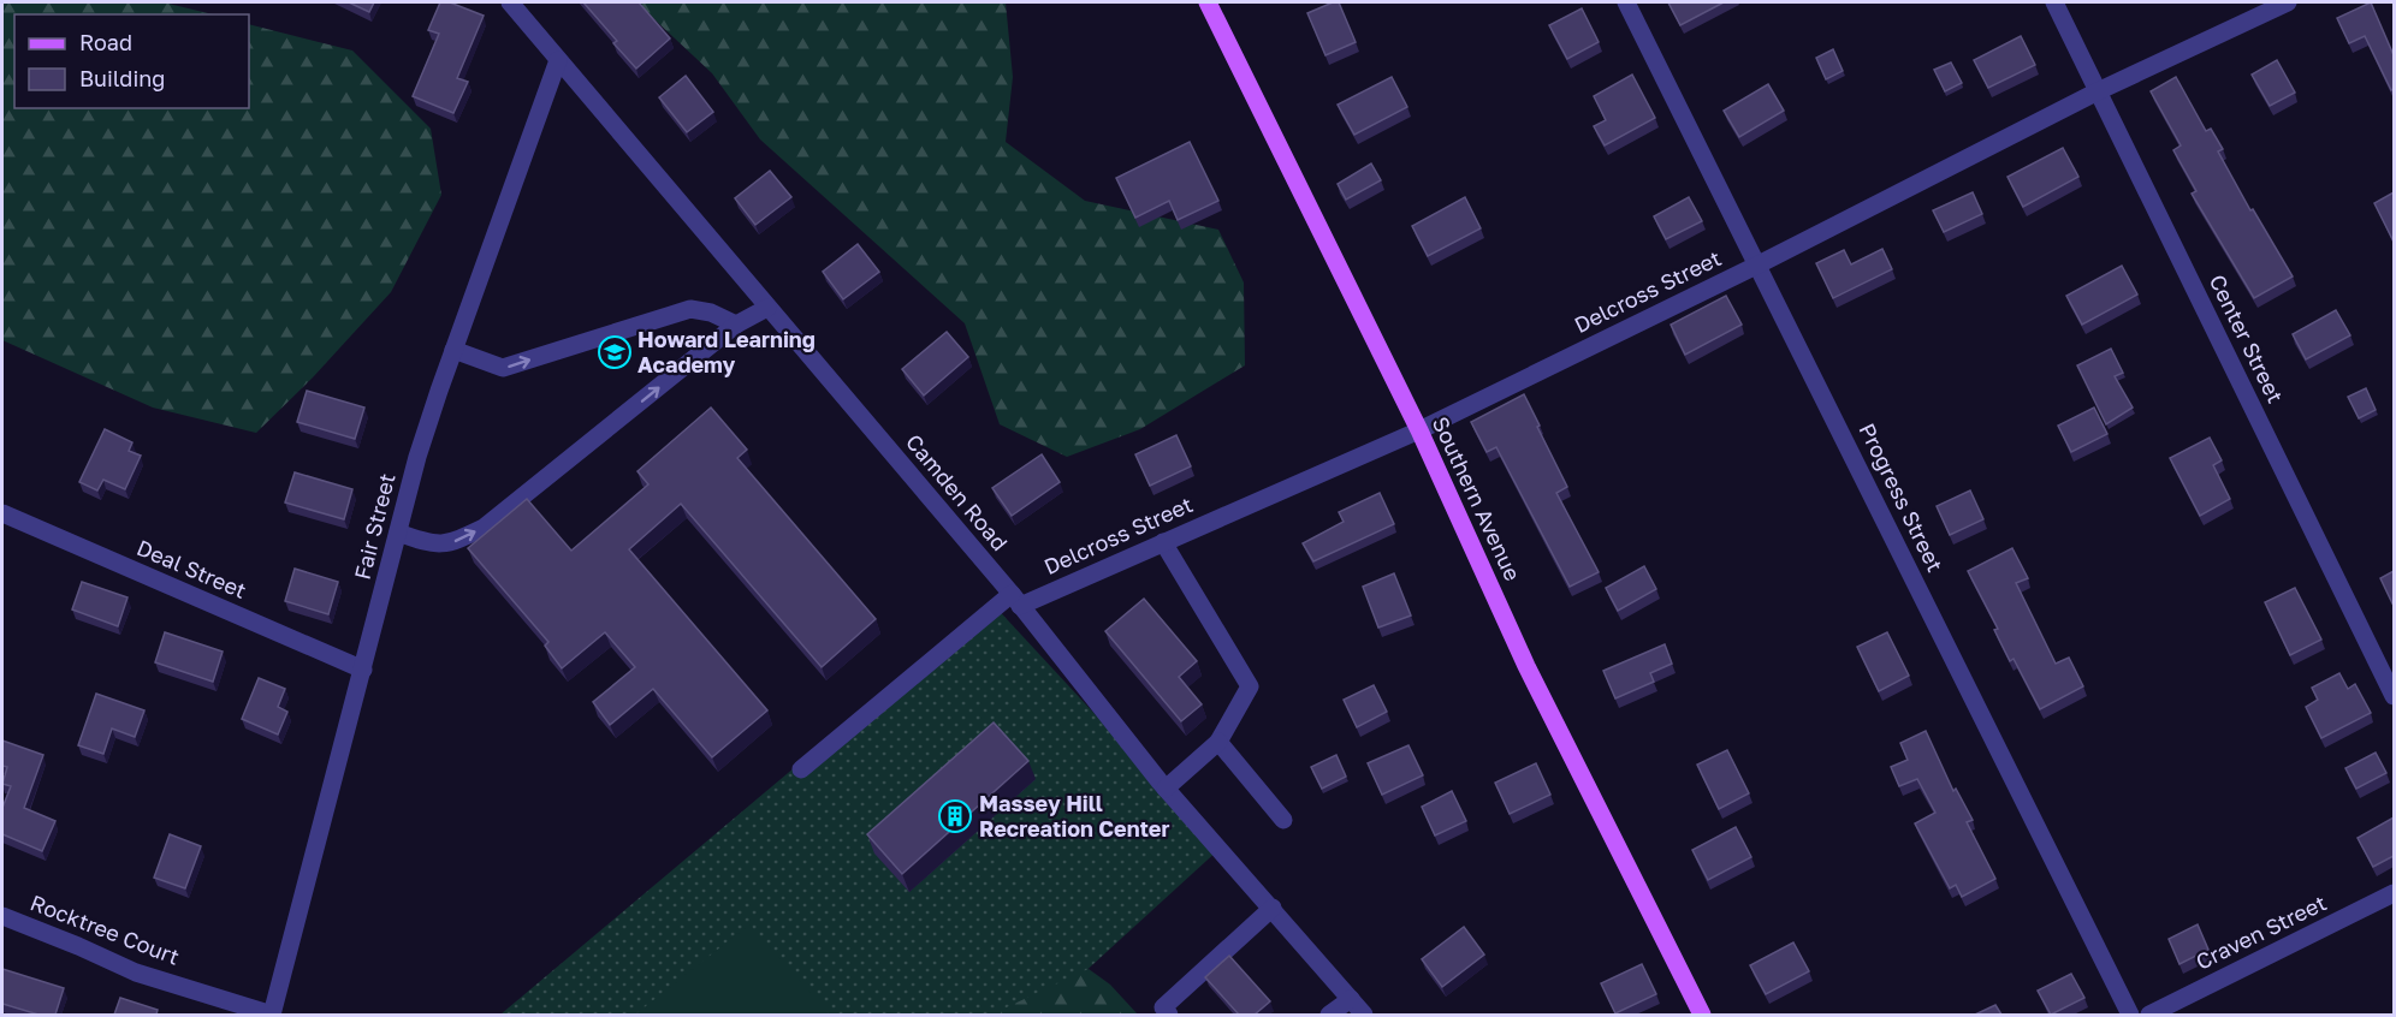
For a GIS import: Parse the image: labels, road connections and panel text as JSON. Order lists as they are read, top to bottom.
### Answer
{
  "streets": {
    "main road": ["Southern Avenue"],
    "street": [
      "Delcross Street",
      "Center Street",
      "Camden Road",
      "Progress Street",
      "Fair Street",
      "Deal Street",
      "Rocktree Court",
      "Craven Street"
    ]
  },
  "crossings": [
    ["Delcross Street", "Center Street"],
    ["Delcross Street", "Camden Road"],
    ["Delcross Street", "Progress Street"],
    ["Delcross Street", "Southern Avenue"],
    ["Camden Road", "Fair Street"],
    ["Fair Street", "Deal Street"],
    ["Fair Street", "Rocktree Court"]
  ],
  "places": {
    "school or university": ["Howard Learning Academy"],
    "building": ["Massey Hill Recreation Center"]
  },
  "legend": ["Road", "Building"]
}
